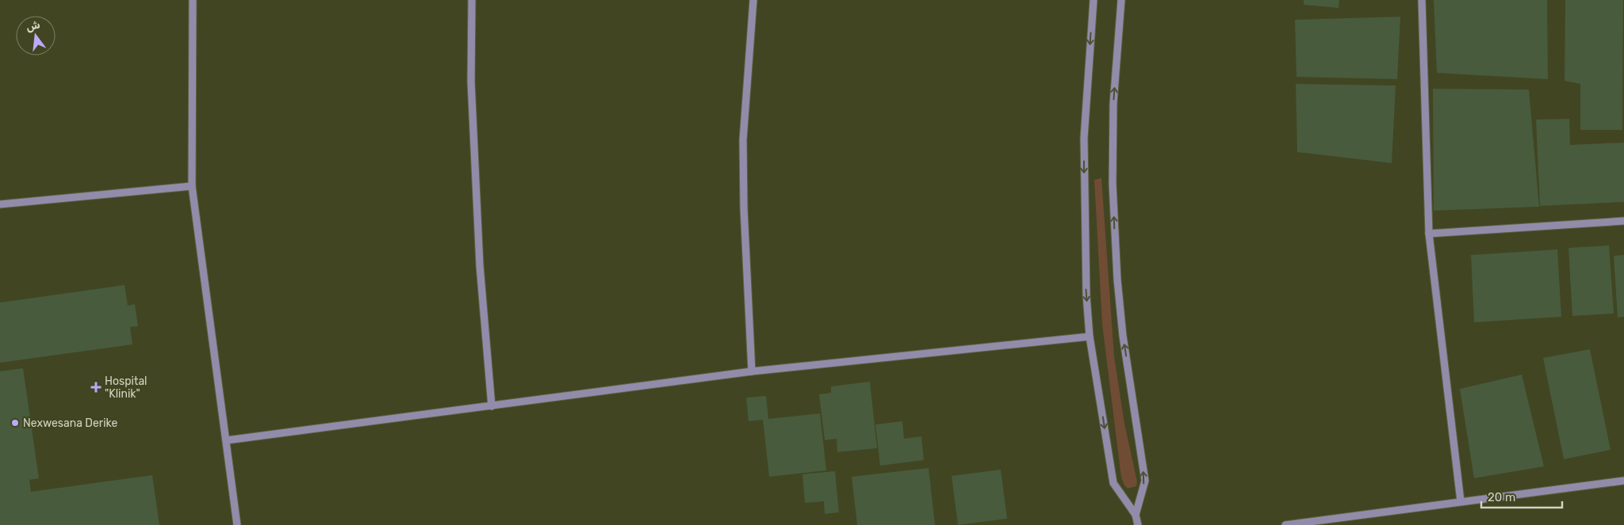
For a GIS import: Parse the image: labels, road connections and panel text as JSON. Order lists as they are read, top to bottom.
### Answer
{
  "places": {
    "health": ["Hospital \"Klinik\""],
    "other": ["Nexwesana Derike"]
  },
  "scale_bar": "20 m",
  "north": "top"
}
